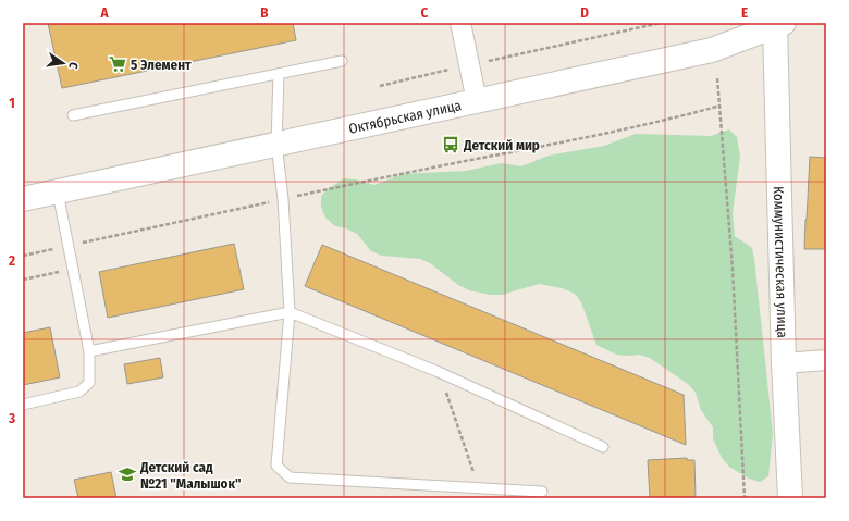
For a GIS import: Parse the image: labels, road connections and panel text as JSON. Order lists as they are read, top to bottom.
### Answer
{
  "streets": {
    "street": ["Октябрьская улица", "Коммунистическая улица"]
  },
  "crossings": [
    ["Октябрьская улица", "Коммунистическая улица"]
  ],
  "places": {
    "supermarket": ["5 Элемент"],
    "bus stop": ["Детский мир"],
    "school or university": ["Детский сад №21 \"Малышок\""]
  },
  "north": "right",
  "grid": {
    "columns": [
      "A",
      "B",
      "C",
      "D",
      "E"
    ],
    "rows": ["1", "2", "3"]
  }
}
